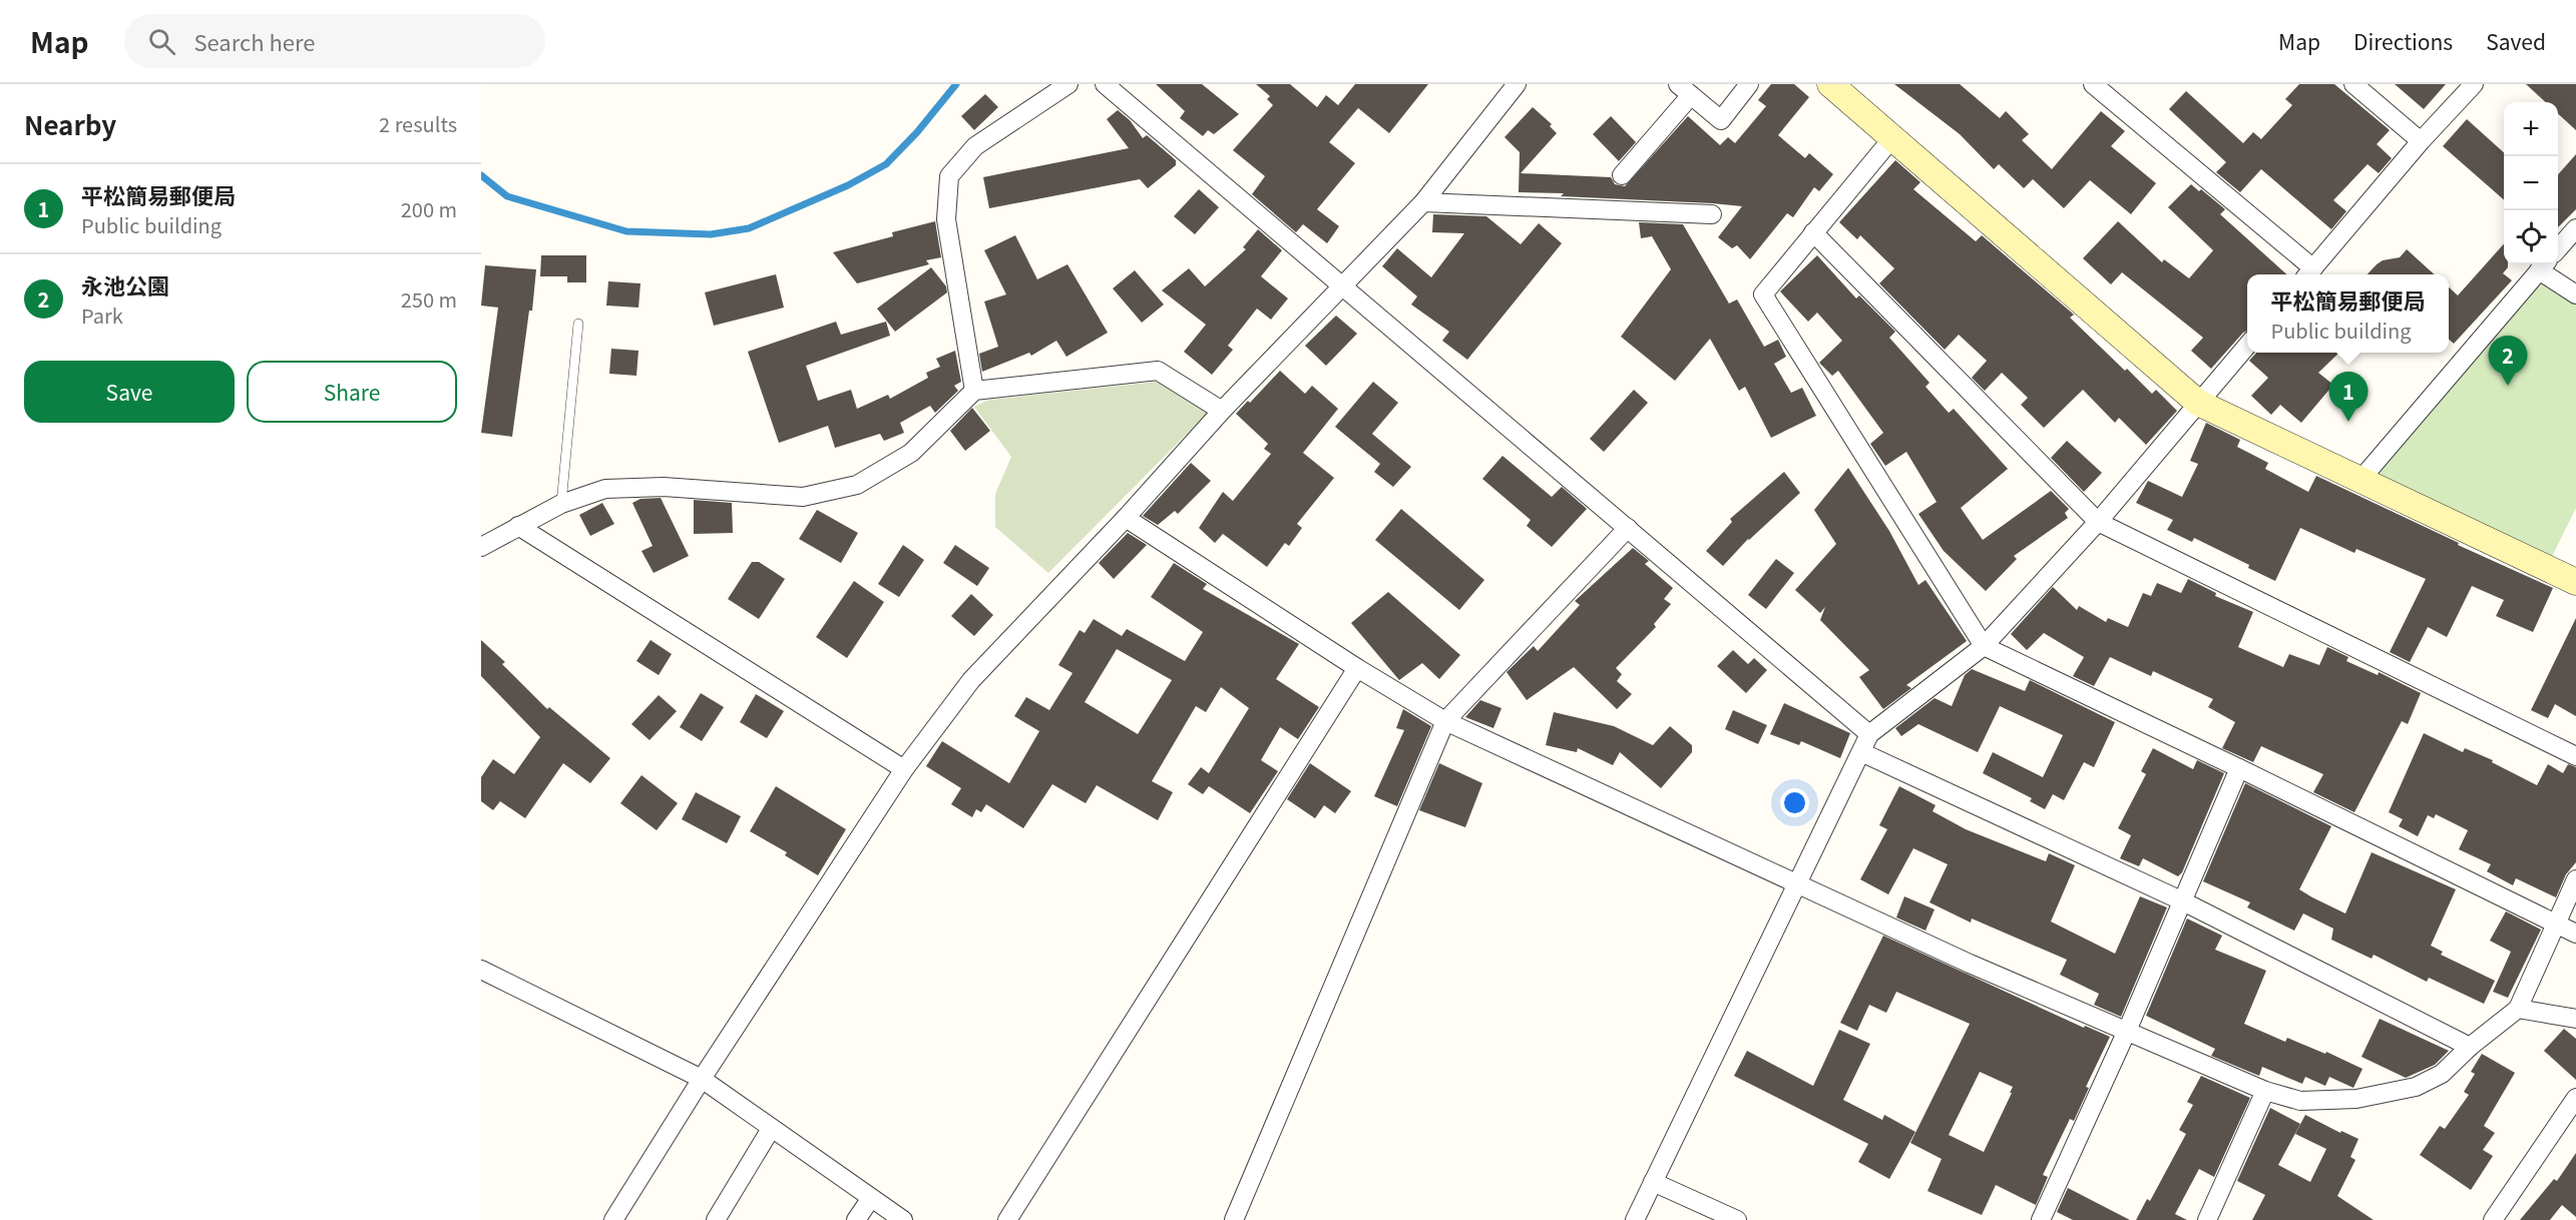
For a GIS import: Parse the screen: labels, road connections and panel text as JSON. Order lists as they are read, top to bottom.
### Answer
{
  "page": {
    "header": "Map",
    "search": "Search here",
    "nav": ["Map", "Directions", "Saved"],
    "heading": ["Nearby", "2 results"],
    "map_buttons": ["+", "−"],
    "list": [
      {
        "mark": "1",
        "name": "平松簡易郵便局",
        "note": "Public building",
        "value": "200 m"
      },
      {
        "mark": "2",
        "name": "永池公園",
        "note": "Park",
        "value": "250 m"
      }
    ],
    "popup": ["平松簡易郵便局", "Public building"],
    "pins": ["2", "1"],
    "buttons": ["Save", "Share"]
  }
}
